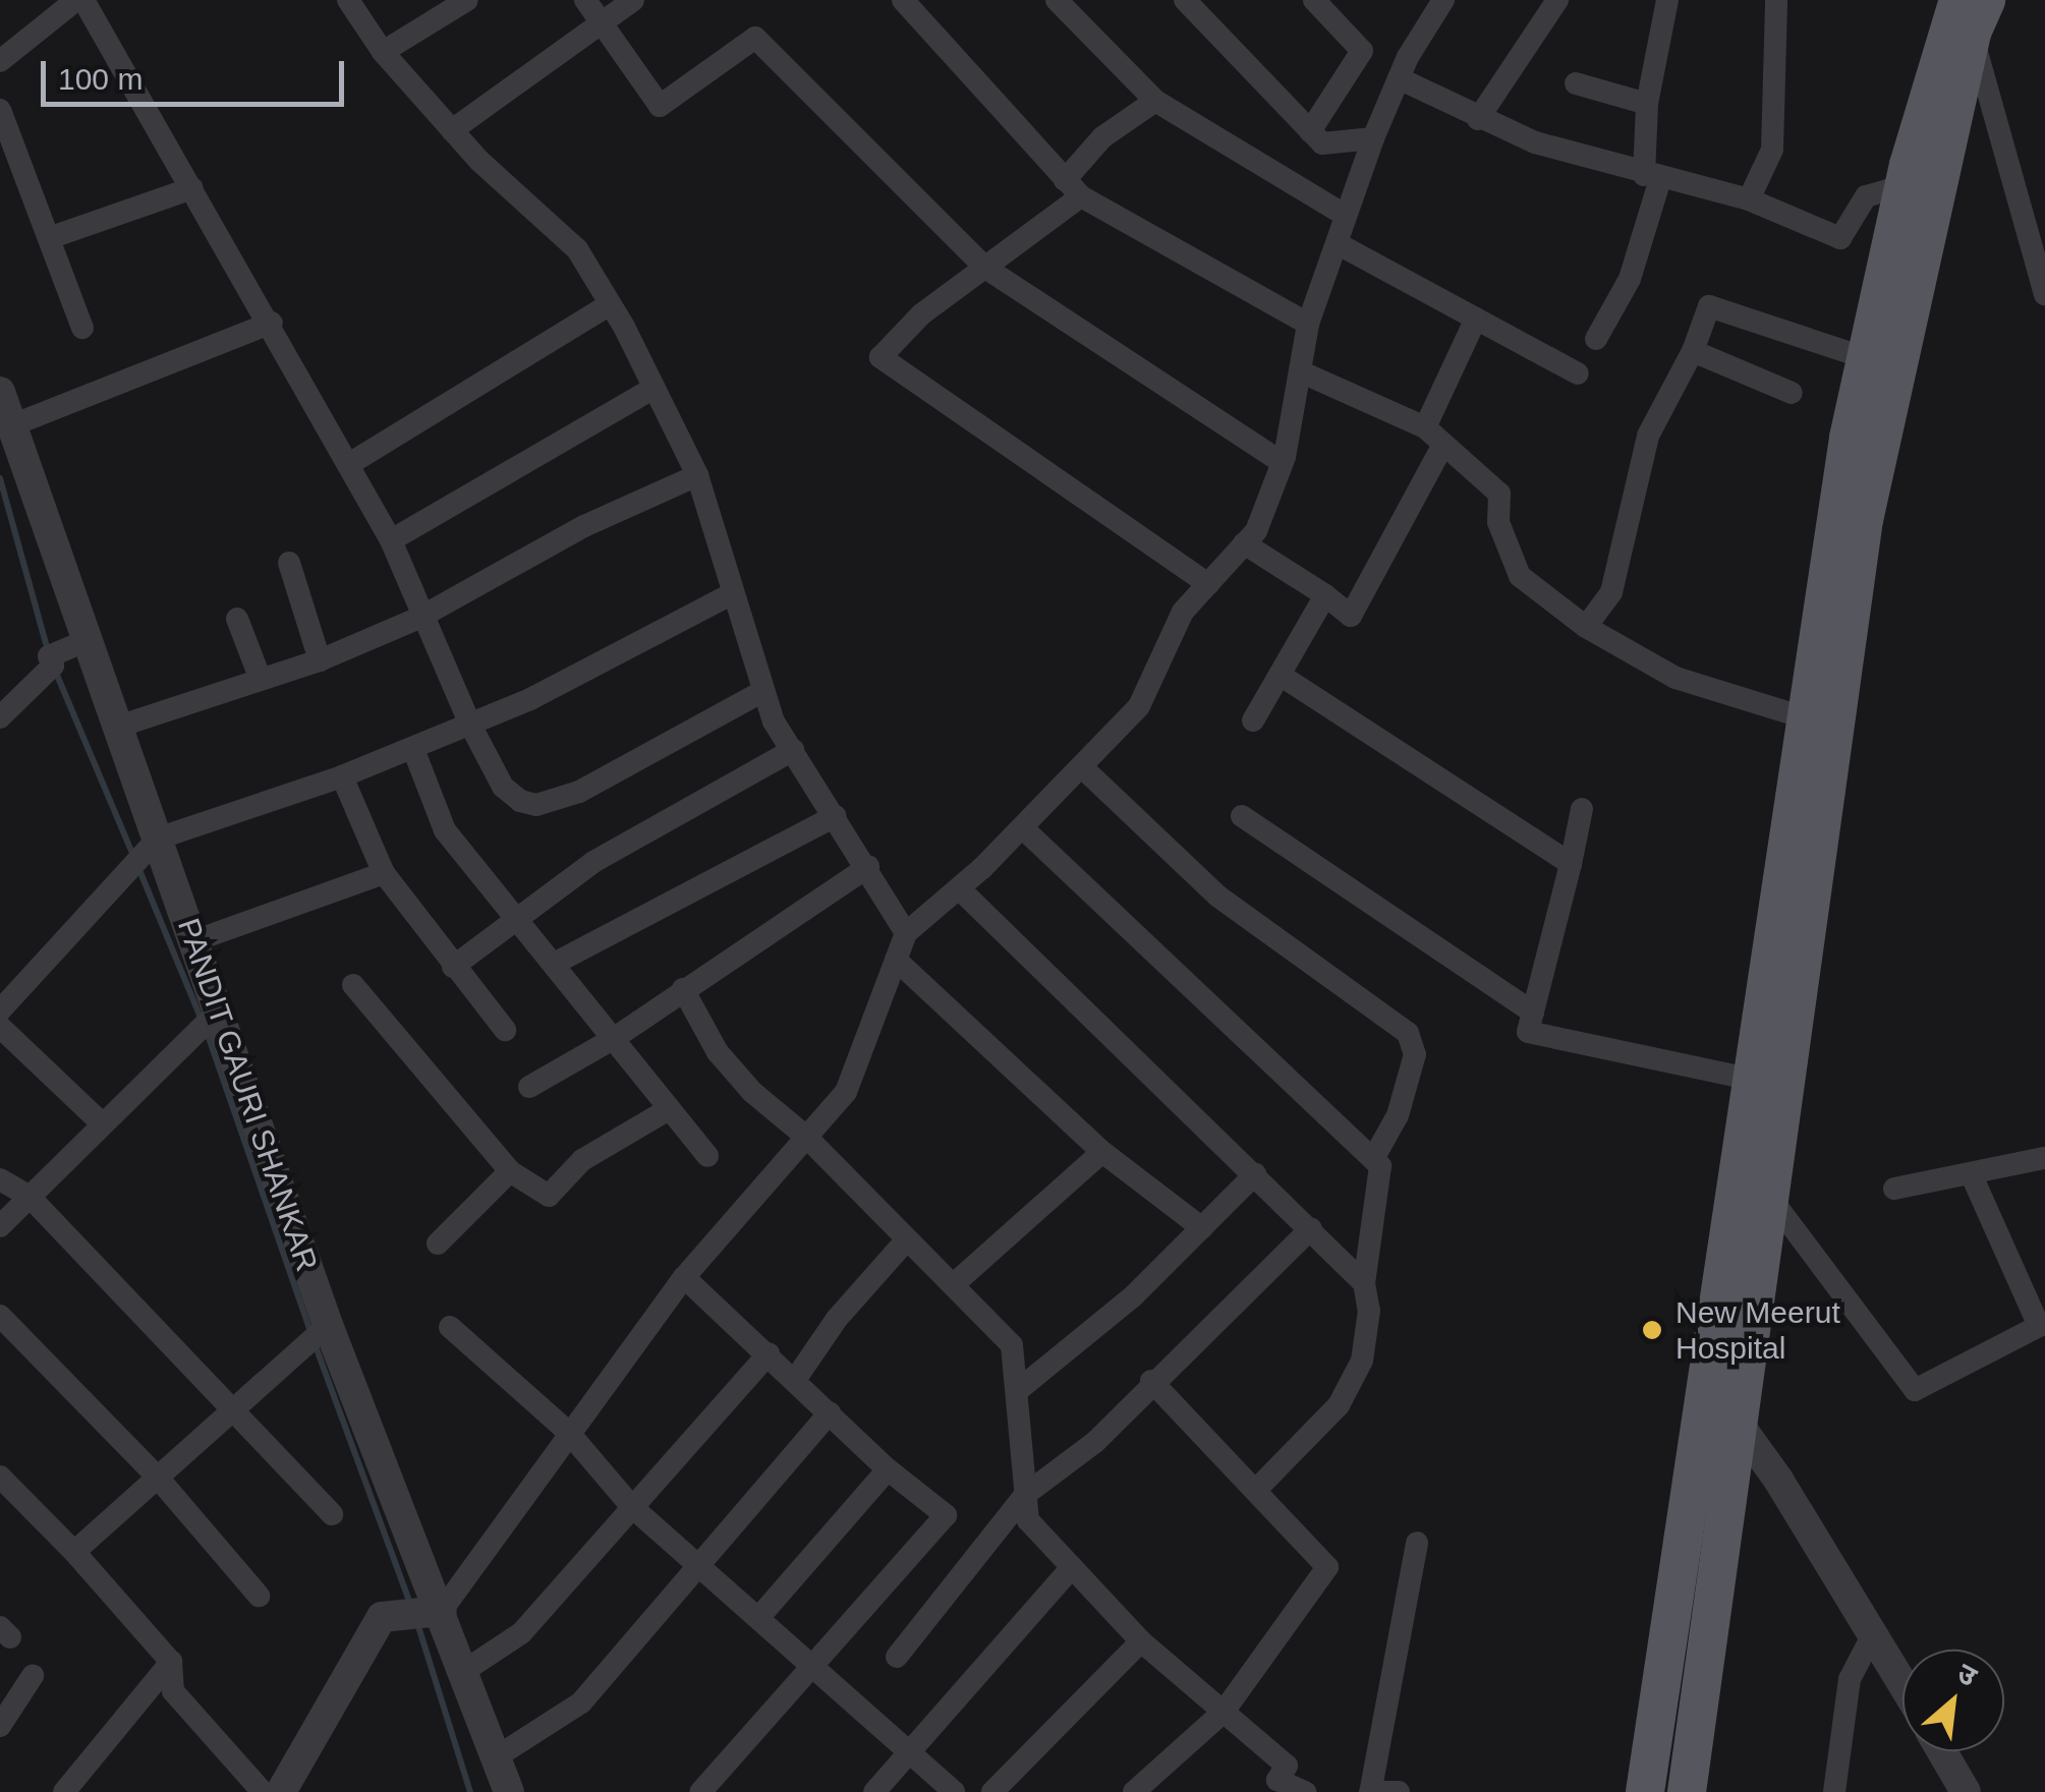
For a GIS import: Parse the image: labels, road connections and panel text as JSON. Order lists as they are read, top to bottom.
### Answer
{
  "streets": {
    "street": ["PANDIT GAURI SHANKAR"]
  },
  "places": ["New Meerut Hospital"],
  "scale_bar": "100 m",
  "north": "top right"
}
